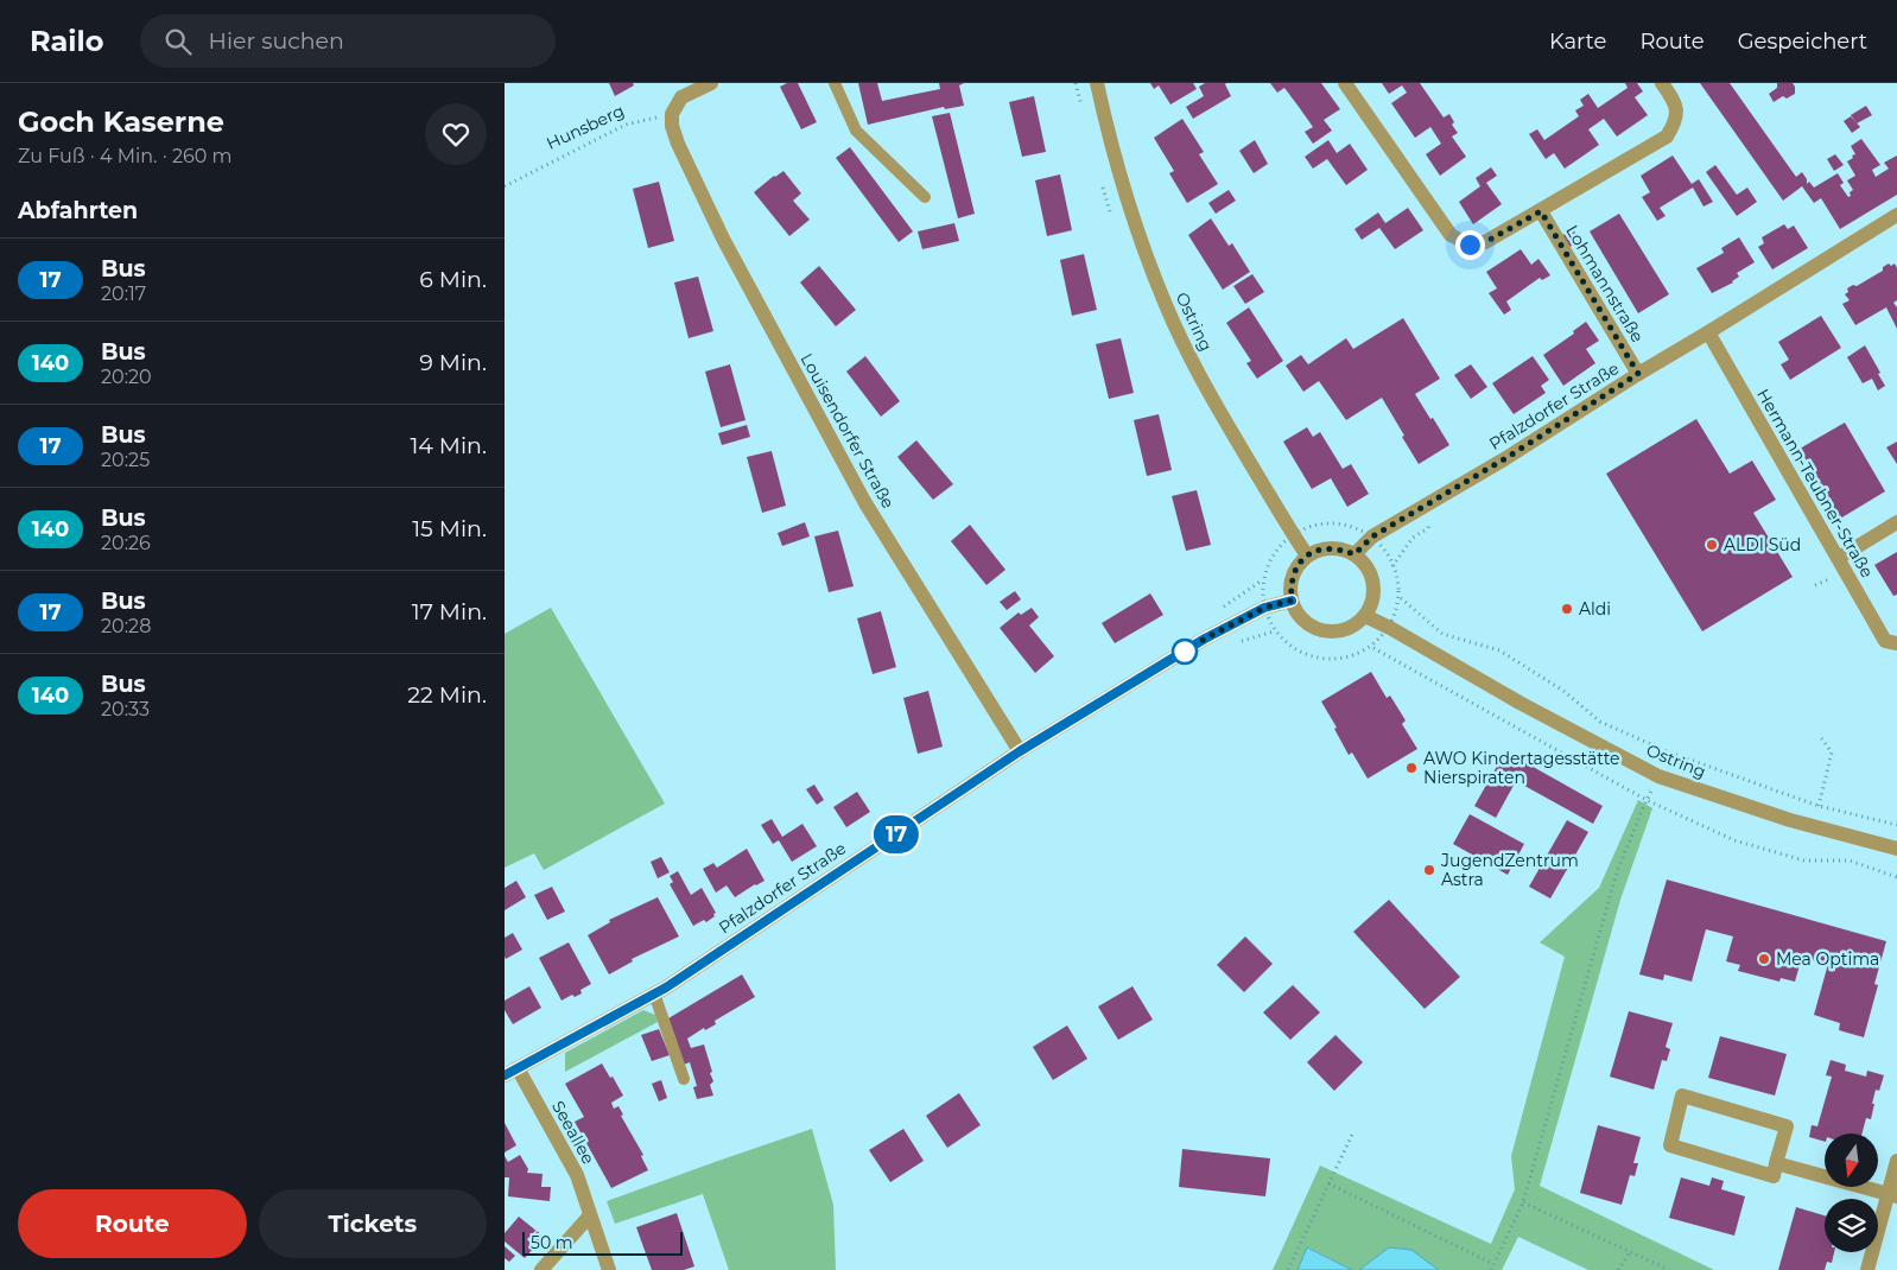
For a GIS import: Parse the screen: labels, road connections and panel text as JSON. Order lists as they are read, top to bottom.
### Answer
{
  "streets": {
    "street": [
      "Lohmannstraße",
      "Ostring",
      "Pfalzdorfer Straße",
      "Louisendorfer Straße",
      "Hermann-Teubner-Straße",
      "Seeallee"
    ],
    "path": ["Hunsberg"]
  },
  "crossings": [
    ["Hunsberg", "Louisendorfer Straße"],
    ["Lohmannstraße", "Pfalzdorfer Straße"],
    ["Ostring", "Pfalzdorfer Straße"],
    ["Pfalzdorfer Straße", "Louisendorfer Straße"],
    ["Pfalzdorfer Straße", "Hermann-Teubner-Straße"],
    ["Pfalzdorfer Straße", "Seeallee"]
  ],
  "places": [
    "ALDI Süd",
    "Aldi",
    "AWO Kindertagesstätte Nierspiraten",
    "JugendZentrum Astra",
    "Mea Optima"
  ],
  "lines": ["bus line 17"],
  "scale_bar": "50 m",
  "north": "bottom",
  "page": {
    "header": "Railo",
    "search": "Hier suchen",
    "nav": ["Karte", "Route", "Gespeichert"],
    "heading": [
      ["Goch Kaserne", "Zu Fuß · 4 Min. · 260 m"],
      "Abfahrten"
    ],
    "on_map": "17",
    "list": [
      {
        "mark": "17",
        "name": "Bus",
        "note": "20:17",
        "value": "6 Min."
      },
      {
        "mark": "140",
        "name": "Bus",
        "note": "20:20",
        "value": "9 Min."
      },
      {
        "mark": "17",
        "name": "Bus",
        "note": "20:25",
        "value": "14 Min."
      },
      {
        "mark": "140",
        "name": "Bus",
        "note": "20:26",
        "value": "15 Min."
      },
      {
        "mark": "17",
        "name": "Bus",
        "note": "20:28",
        "value": "17 Min."
      },
      {
        "mark": "140",
        "name": "Bus",
        "note": "20:33",
        "value": "22 Min."
      }
    ],
    "buttons": ["Route", "Tickets"],
    "scale": "50 m"
  }
}
